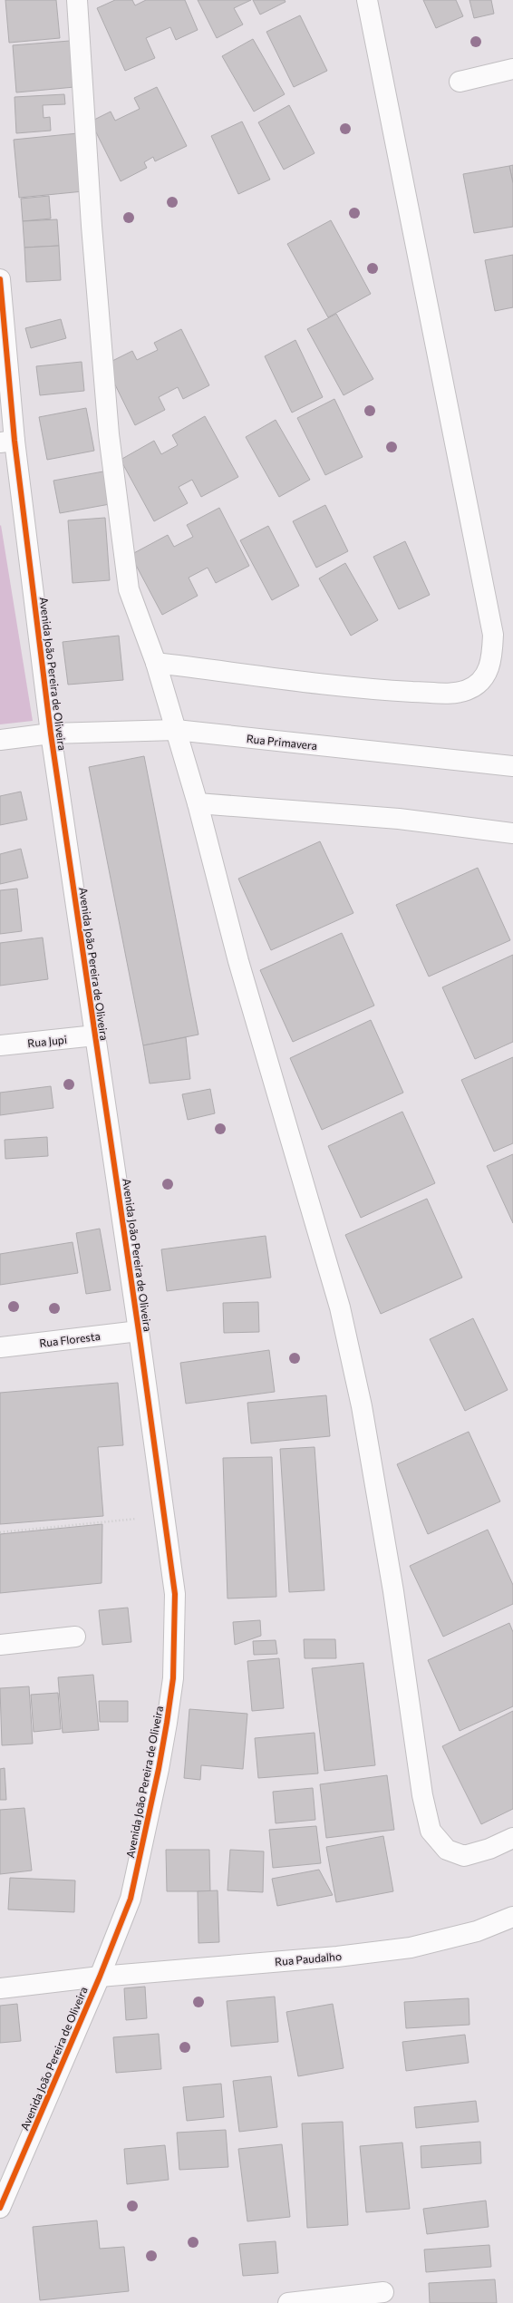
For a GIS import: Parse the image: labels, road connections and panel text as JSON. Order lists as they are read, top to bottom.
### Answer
{
  "streets": {
    "main road": [
      "Avenida João Pereira de Oliveira",
      "Rua Primavera",
      "Rua Jupi",
      "Rua Floresta",
      "Rua Paudalho"
    ]
  },
  "crossings": [
    ["Avenida João Pereira de Oliveira", "Rua Primavera"],
    ["Avenida João Pereira de Oliveira", "Rua Jupi"],
    ["Avenida João Pereira de Oliveira", "Rua Floresta"],
    ["Avenida João Pereira de Oliveira", "Rua Paudalho"]
  ]
}
